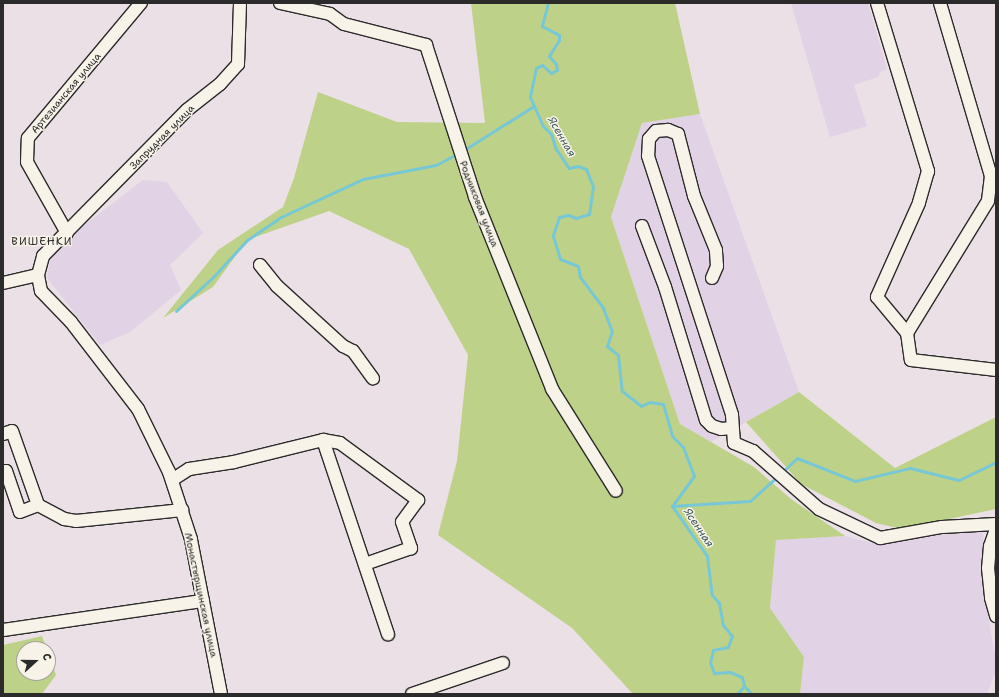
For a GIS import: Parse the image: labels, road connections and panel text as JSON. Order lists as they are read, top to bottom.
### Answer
{
  "streets": {
    "street": [
      "Артезианская улица",
      "Запрудная улица",
      "Родниковая улица",
      "Монастырщинская улица"
    ]
  },
  "crossings": [
    ["Артезианская улица", "Запрудная улица"],
    ["Запрудная улица", "Монастырщинская улица"]
  ],
  "districts": ["ВИШЕНКИ"],
  "water": ["Ясенная"],
  "north": "right"
}
